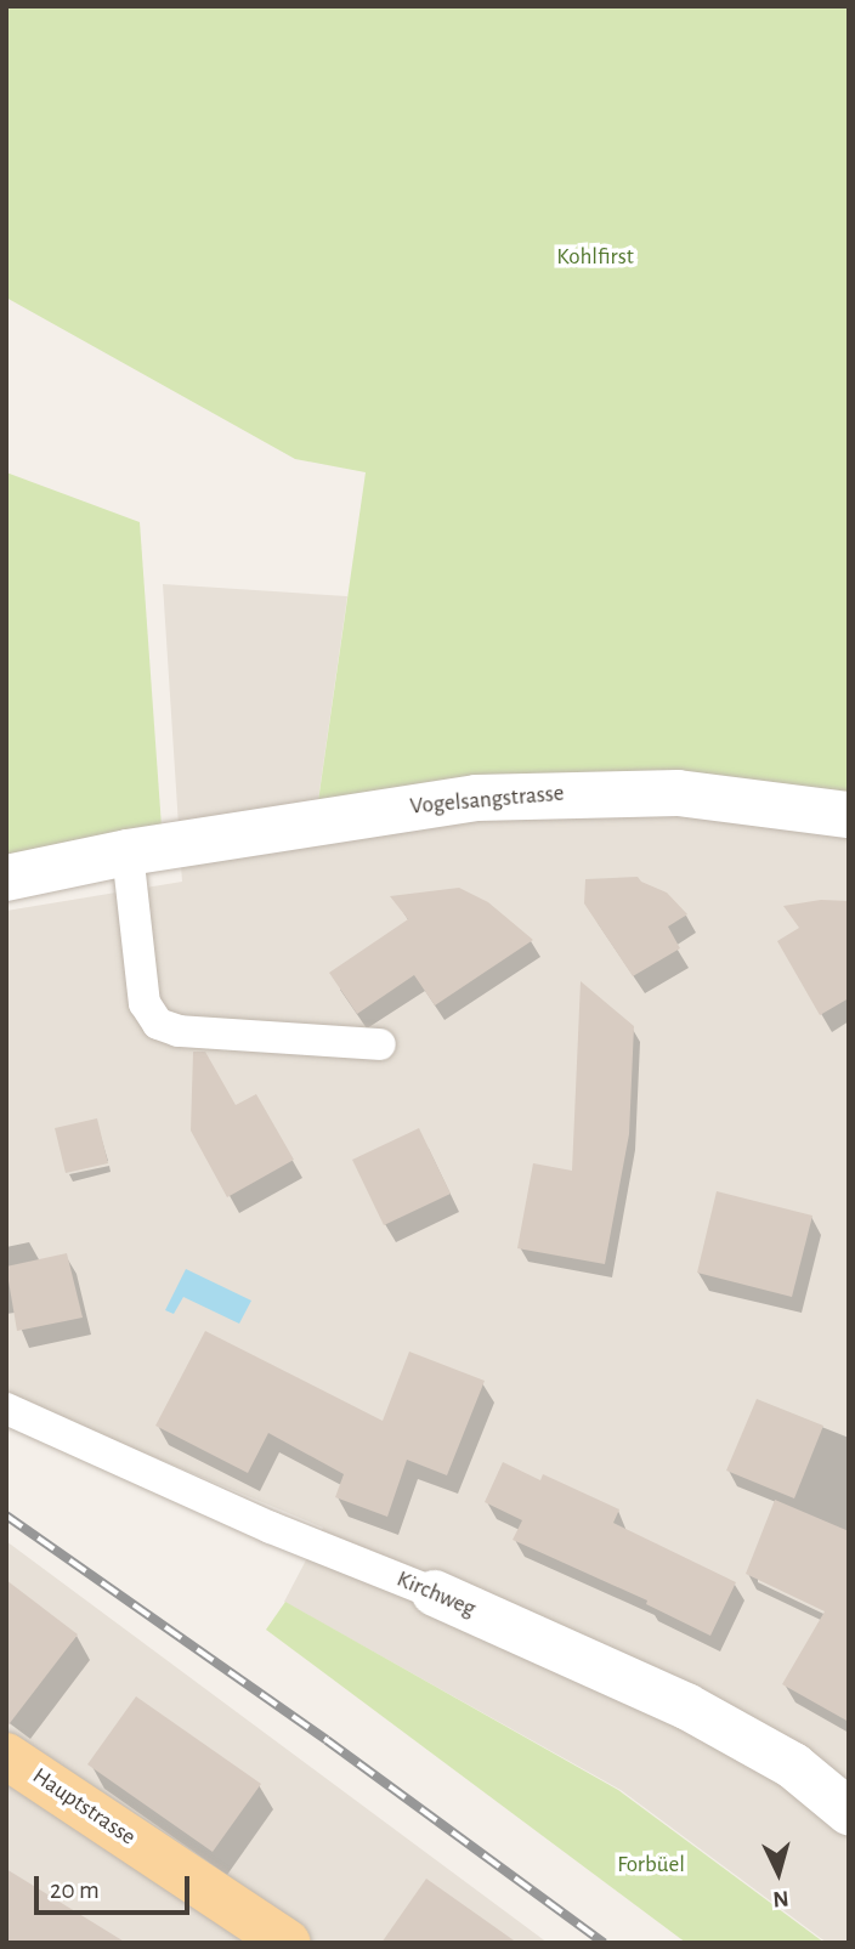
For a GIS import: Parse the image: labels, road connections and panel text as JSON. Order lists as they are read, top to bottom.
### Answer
{
  "streets": {
    "main road": ["Hauptstrasse"],
    "street": ["Vogelsangstrasse", "Kirchweg"]
  },
  "parks": ["Kohlfirst", "Forbüel"],
  "scale_bar": "20 m",
  "north": "bottom"
}
